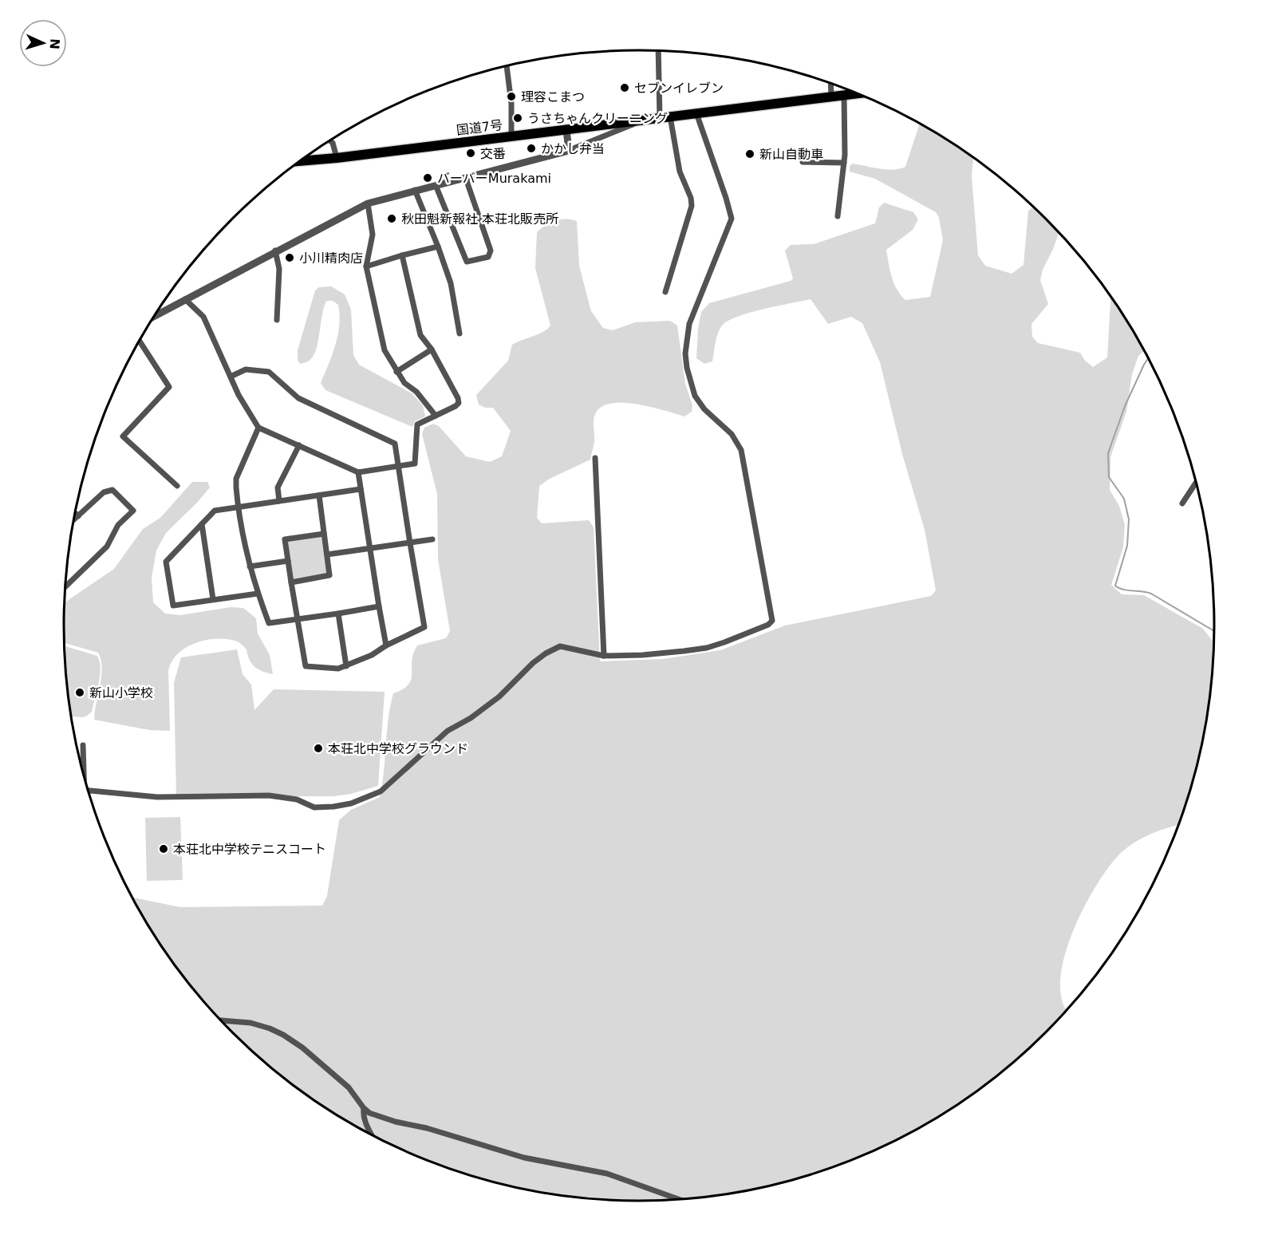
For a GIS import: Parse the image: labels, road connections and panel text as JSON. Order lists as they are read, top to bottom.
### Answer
{
  "streets": {
    "highway": ["国道7号"]
  },
  "places": [
    "セブンイレブン",
    "理容こまつ",
    "うさちゃんクリーニング",
    "かかし弁当",
    "交番",
    "新山自動車",
    "バーバーMurakami",
    "秋田魁新報社 本荘北販売所",
    "小川精肉店",
    "新山小学校",
    "本荘北中学校グラウンド",
    "本荘北中学校テニスコート"
  ],
  "north": "right"
}
